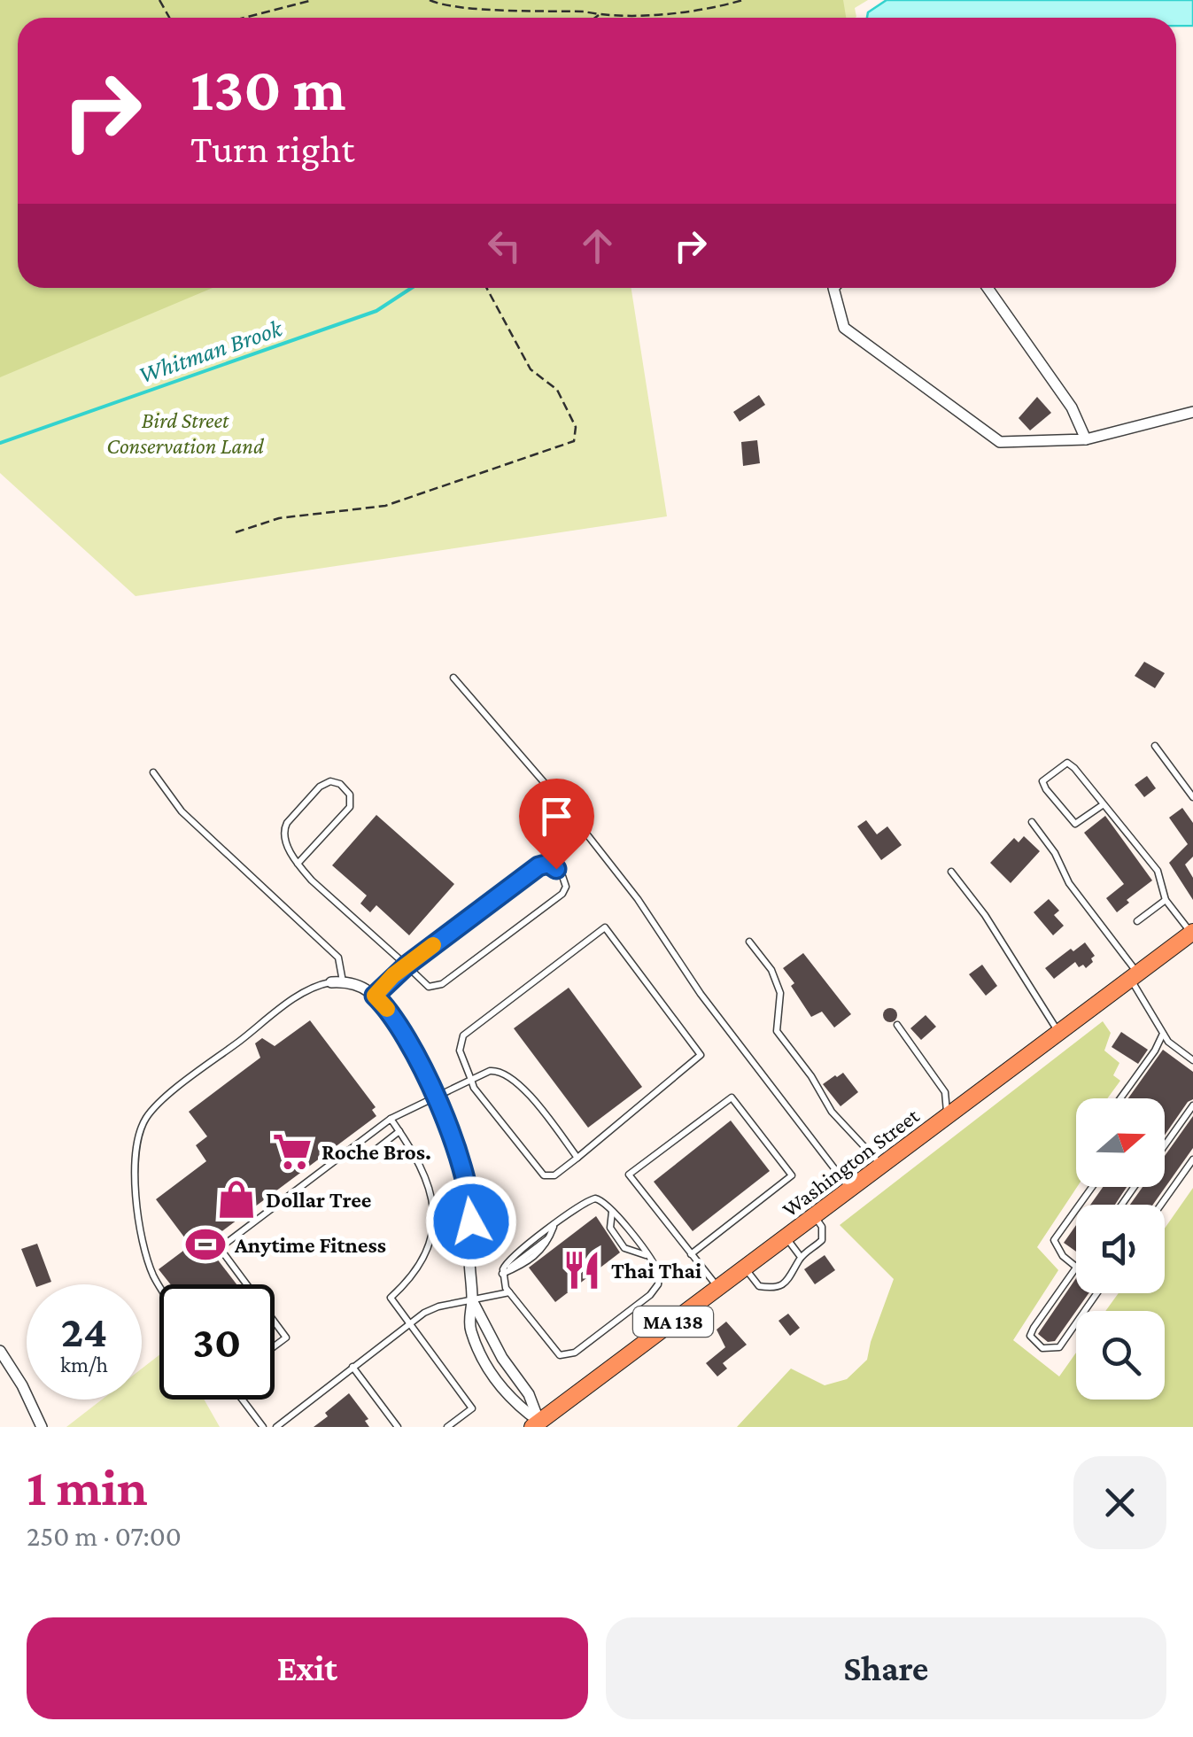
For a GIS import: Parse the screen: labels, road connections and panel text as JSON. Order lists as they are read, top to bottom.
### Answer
{
  "streets": {
    "main road": ["Washington Street", "MA 138"]
  },
  "water": ["Whitman Brook"],
  "parks": ["Bird Street Conservation Land"],
  "places": {
    "supermarket": ["Roche Bros."],
    "shop": ["Dollar Tree"],
    "sports": ["Anytime Fitness"],
    "restaurant": ["Thai Thai"]
  },
  "north": "right",
  "page": {
    "turn": ["130 m", "Turn right"],
    "speed": "24 km/h",
    "limit": "30",
    "heading": ["1 min", "250 m · 07:00"],
    "buttons": ["Exit", "Share"]
  }
}
